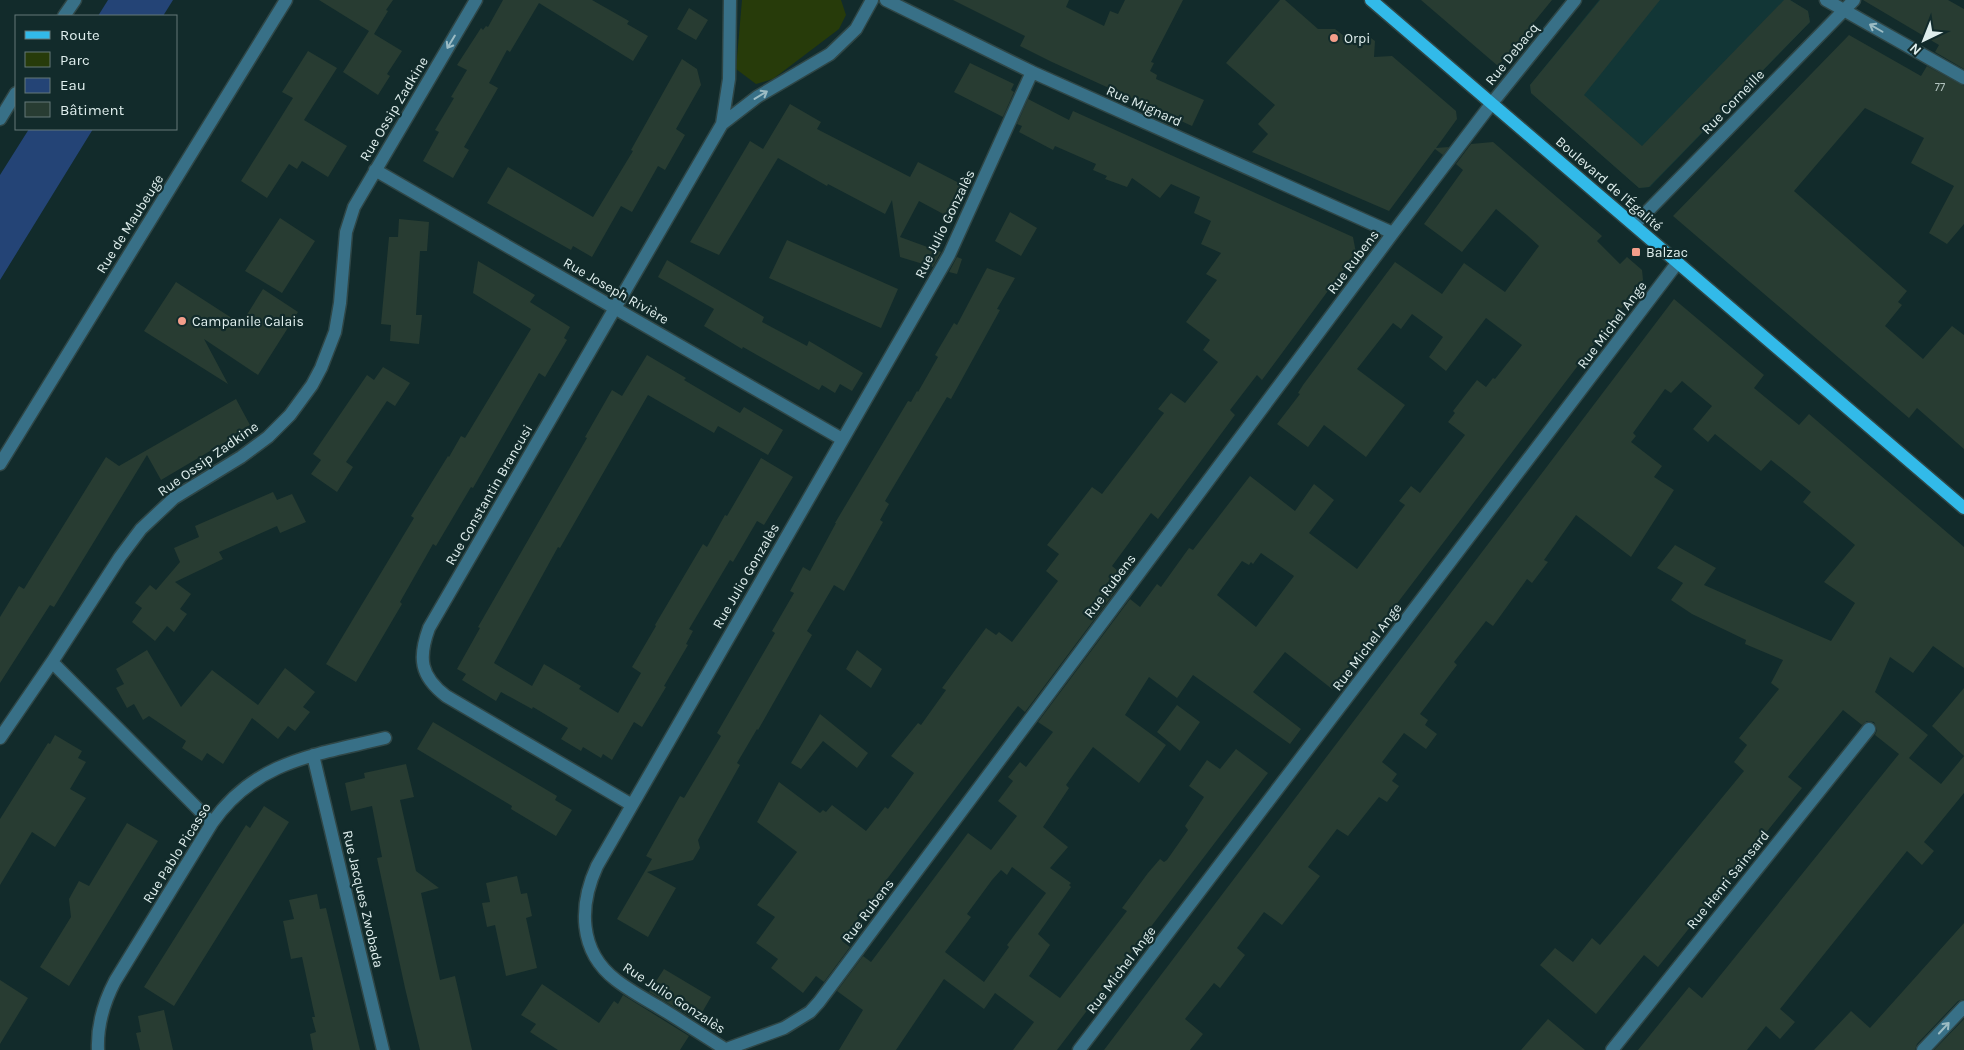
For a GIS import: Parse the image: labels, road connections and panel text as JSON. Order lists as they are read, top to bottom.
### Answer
{
  "streets": {
    "main road": ["Boulevard de l'Égalité"],
    "street": [
      "Rue Debacq",
      "Rue Corneille",
      "Rue Mignard",
      "Rue Ossip Zadkine",
      "Rue de Maubeuge",
      "Rue Julio Gonzalès",
      "Rue Rubens",
      "Rue Joseph Rivière",
      "Rue Michel Ange",
      "Rue Constantin Brancusi",
      "Rue Pablo Picasso",
      "Rue Henri Sainsard",
      "Rue Jacques Zwobada"
    ]
  },
  "crossings": [
    ["Rue Debacq", "Boulevard de l'Égalité"],
    ["Rue Debacq", "Rue Rubens"],
    ["Rue Corneille", "Boulevard de l'Égalité"],
    ["Rue Mignard", "Rue Julio Gonzalès"],
    ["Rue Mignard", "Rue Rubens"],
    ["Rue Ossip Zadkine", "Rue Joseph Rivière"],
    ["Boulevard de l'Égalité", "Rue Rubens"],
    ["Boulevard de l'Égalité", "Rue Michel Ange"],
    ["Rue Julio Gonzalès", "Rue Rubens"],
    ["Rue Julio Gonzalès", "Rue Joseph Rivière"],
    ["Rue Julio Gonzalès", "Rue Constantin Brancusi"],
    ["Rue Joseph Rivière", "Rue Constantin Brancusi"],
    ["Rue Pablo Picasso", "Rue Jacques Zwobada"]
  ],
  "places": {
    "other": ["Orpi", "Campanile Calais"],
    "transit": ["Balzac"]
  },
  "house_numbers": ["77"],
  "legend": [
    "Route",
    "Parc",
    "Eau",
    "Bâtiment"
  ],
  "north": "bottom left"
}
